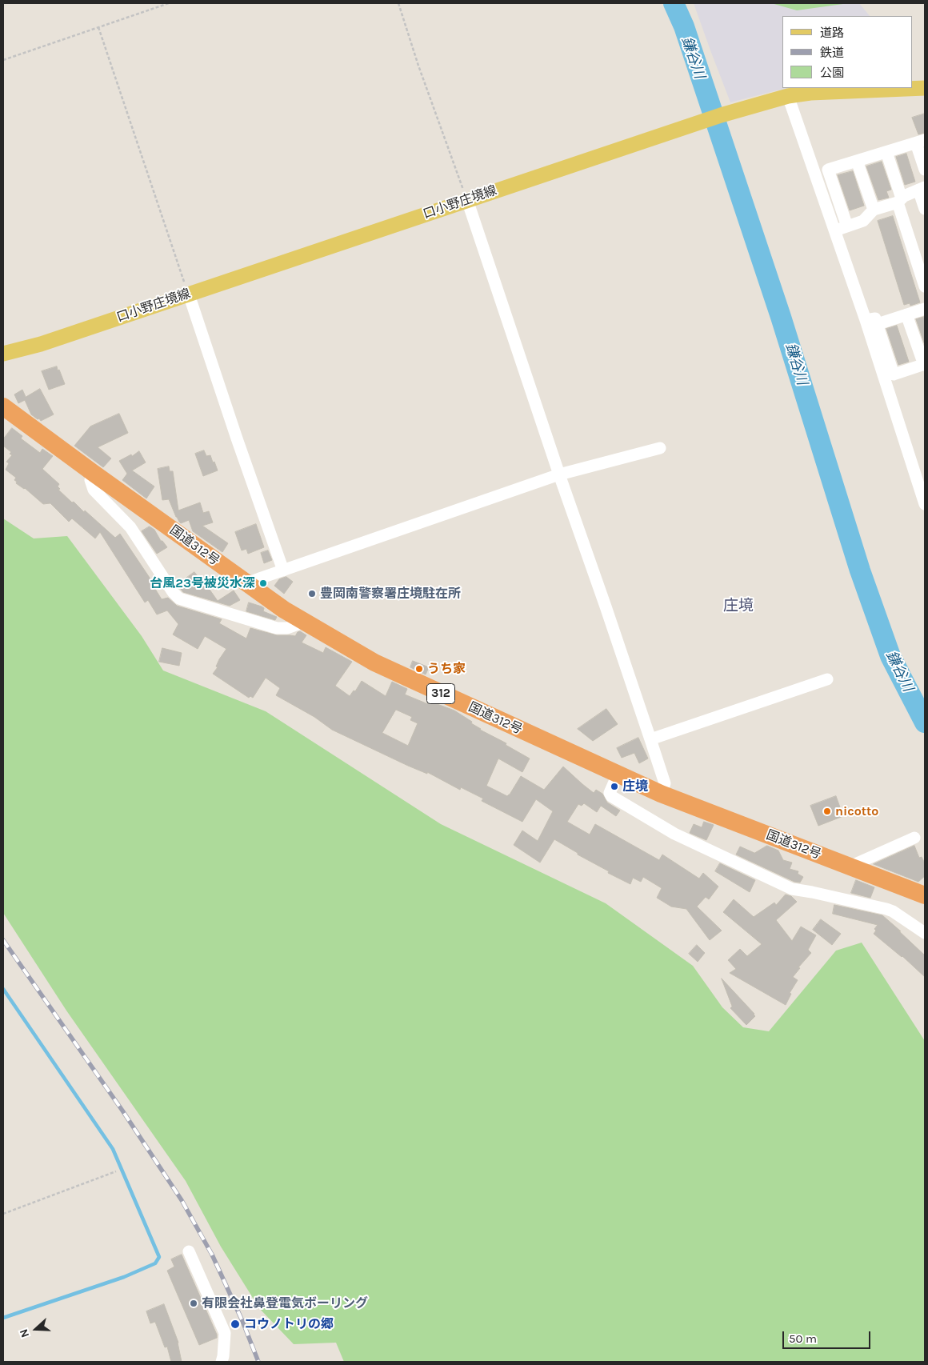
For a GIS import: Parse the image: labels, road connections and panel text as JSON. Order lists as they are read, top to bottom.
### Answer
{
  "streets": {
    "highway": ["国道312号", "312"],
    "main road": ["口小野庄境線"]
  },
  "districts": ["庄境"],
  "water": ["鎌谷川"],
  "places": [
    "台風23号被災水深",
    "豊岡南警察署庄境駐在所",
    "うち家",
    "庄境",
    "nicotto",
    "有限会社鼻登電気ボーリング",
    "コウノトリの郷"
  ],
  "legend": ["道路", "鉄道", "公園"],
  "scale_bar": "50 m",
  "north": "left"
}
